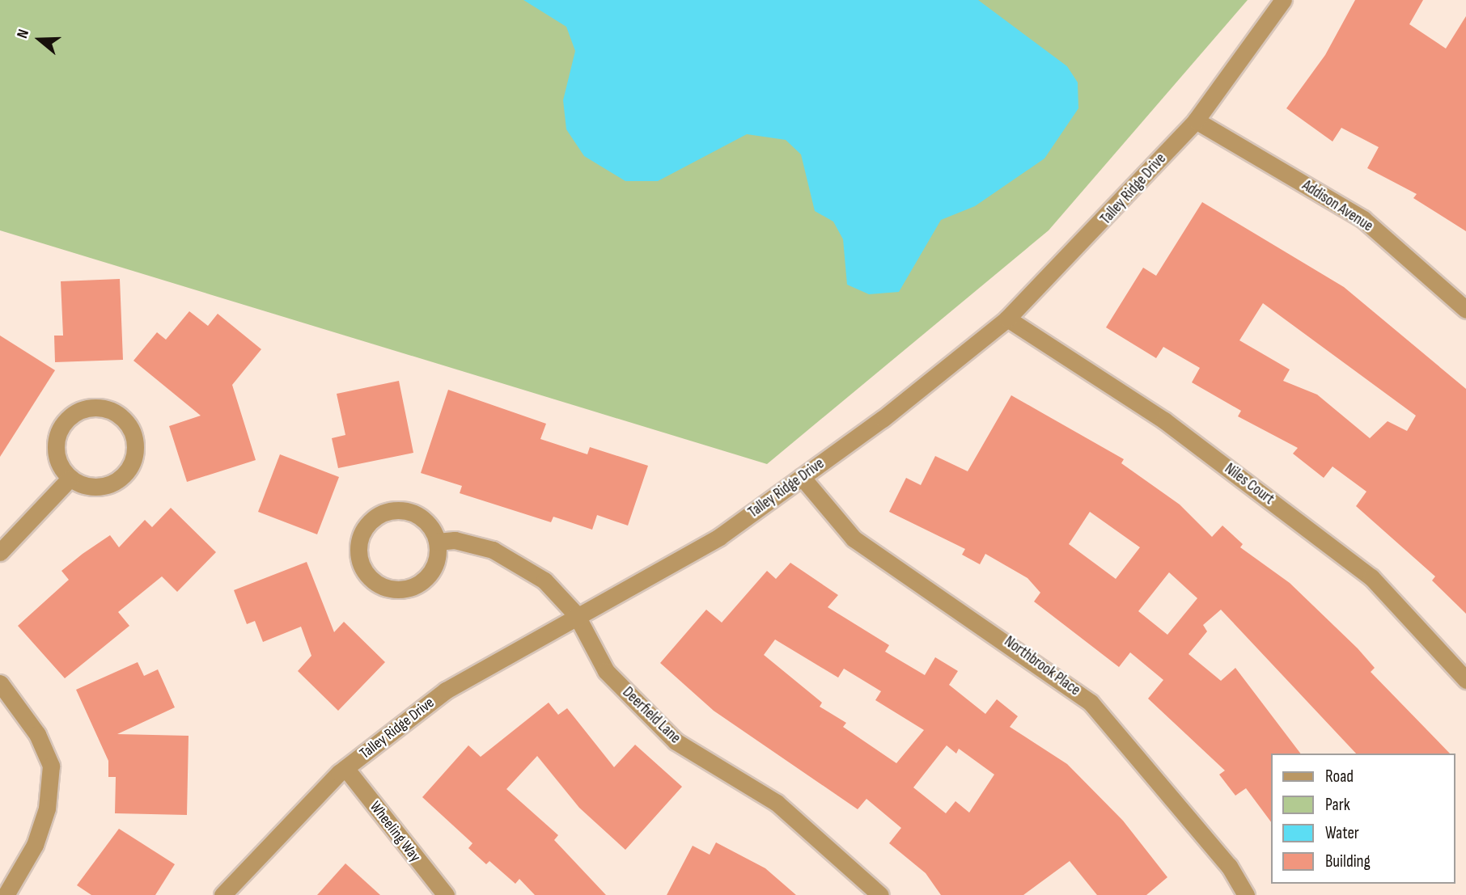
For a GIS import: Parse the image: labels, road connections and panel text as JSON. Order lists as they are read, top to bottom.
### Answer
{
  "streets": {
    "street": [
      "Talley Ridge Drive",
      "Addison Avenue",
      "Niles Court",
      "Northbrook Place",
      "Deerfield Lane",
      "Wheeling Way"
    ]
  },
  "crossings": [
    ["Talley Ridge Drive", "Addison Avenue"],
    ["Talley Ridge Drive", "Niles Court"],
    ["Talley Ridge Drive", "Northbrook Place"],
    ["Talley Ridge Drive", "Deerfield Lane"],
    ["Talley Ridge Drive", "Wheeling Way"]
  ],
  "legend": [
    "Road",
    "Park",
    "Water",
    "Building"
  ],
  "north": "left"
}
